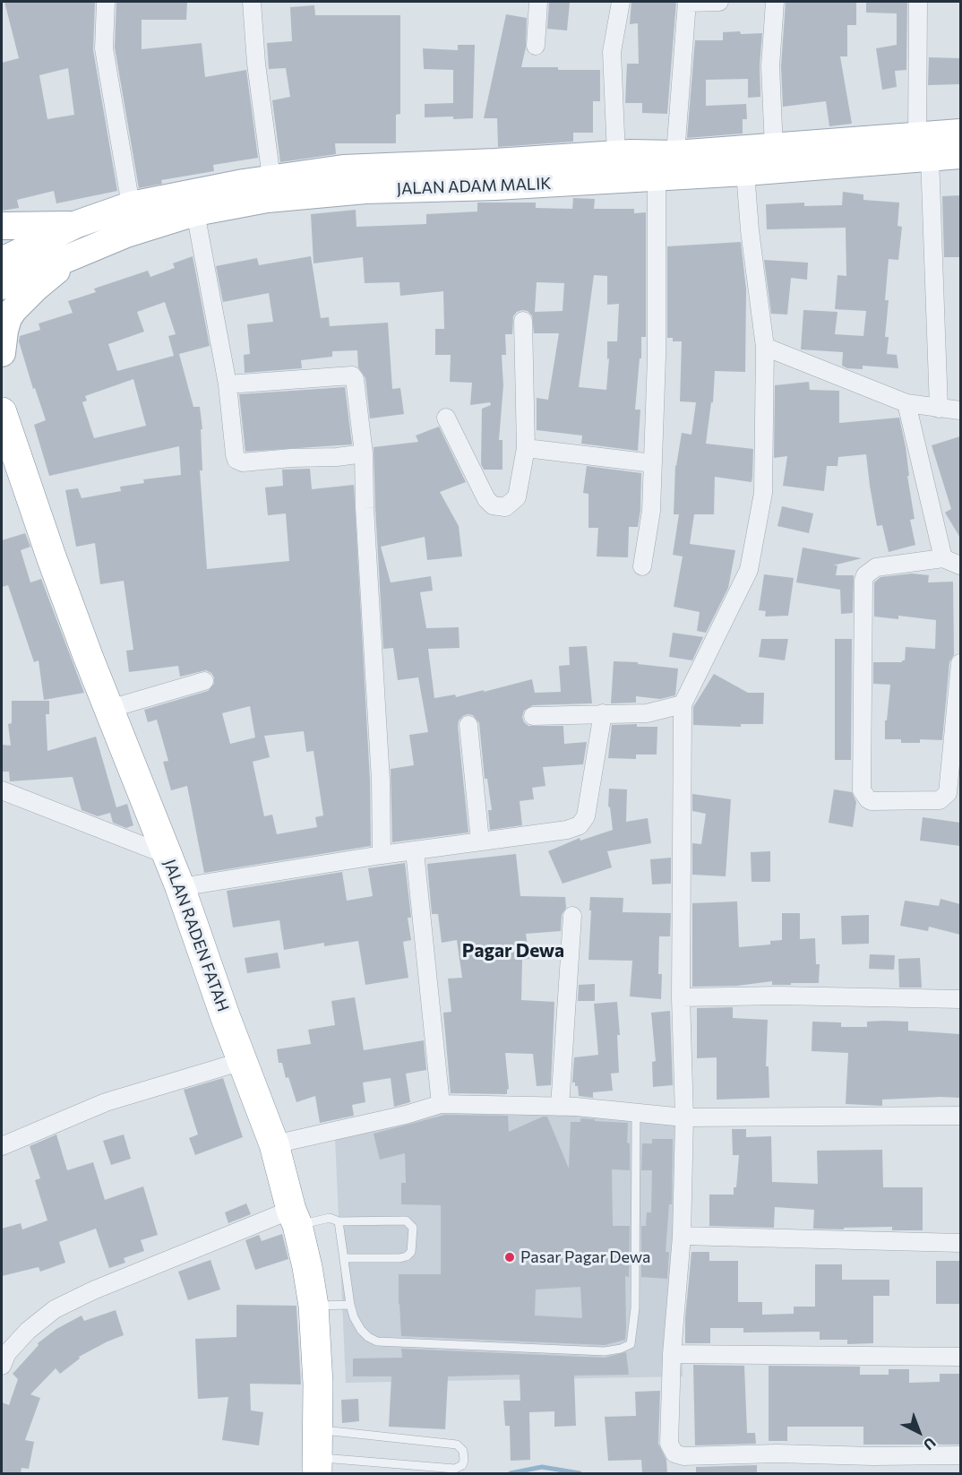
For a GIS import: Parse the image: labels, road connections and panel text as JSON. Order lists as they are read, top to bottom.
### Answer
{
  "streets": {
    "highway": ["JALAN RADEN FATAH"],
    "main road": ["JALAN ADAM MALIK"]
  },
  "districts": ["Pagar Dewa"],
  "places": ["Pasar Pagar Dewa"],
  "north": "bottom right"
}
